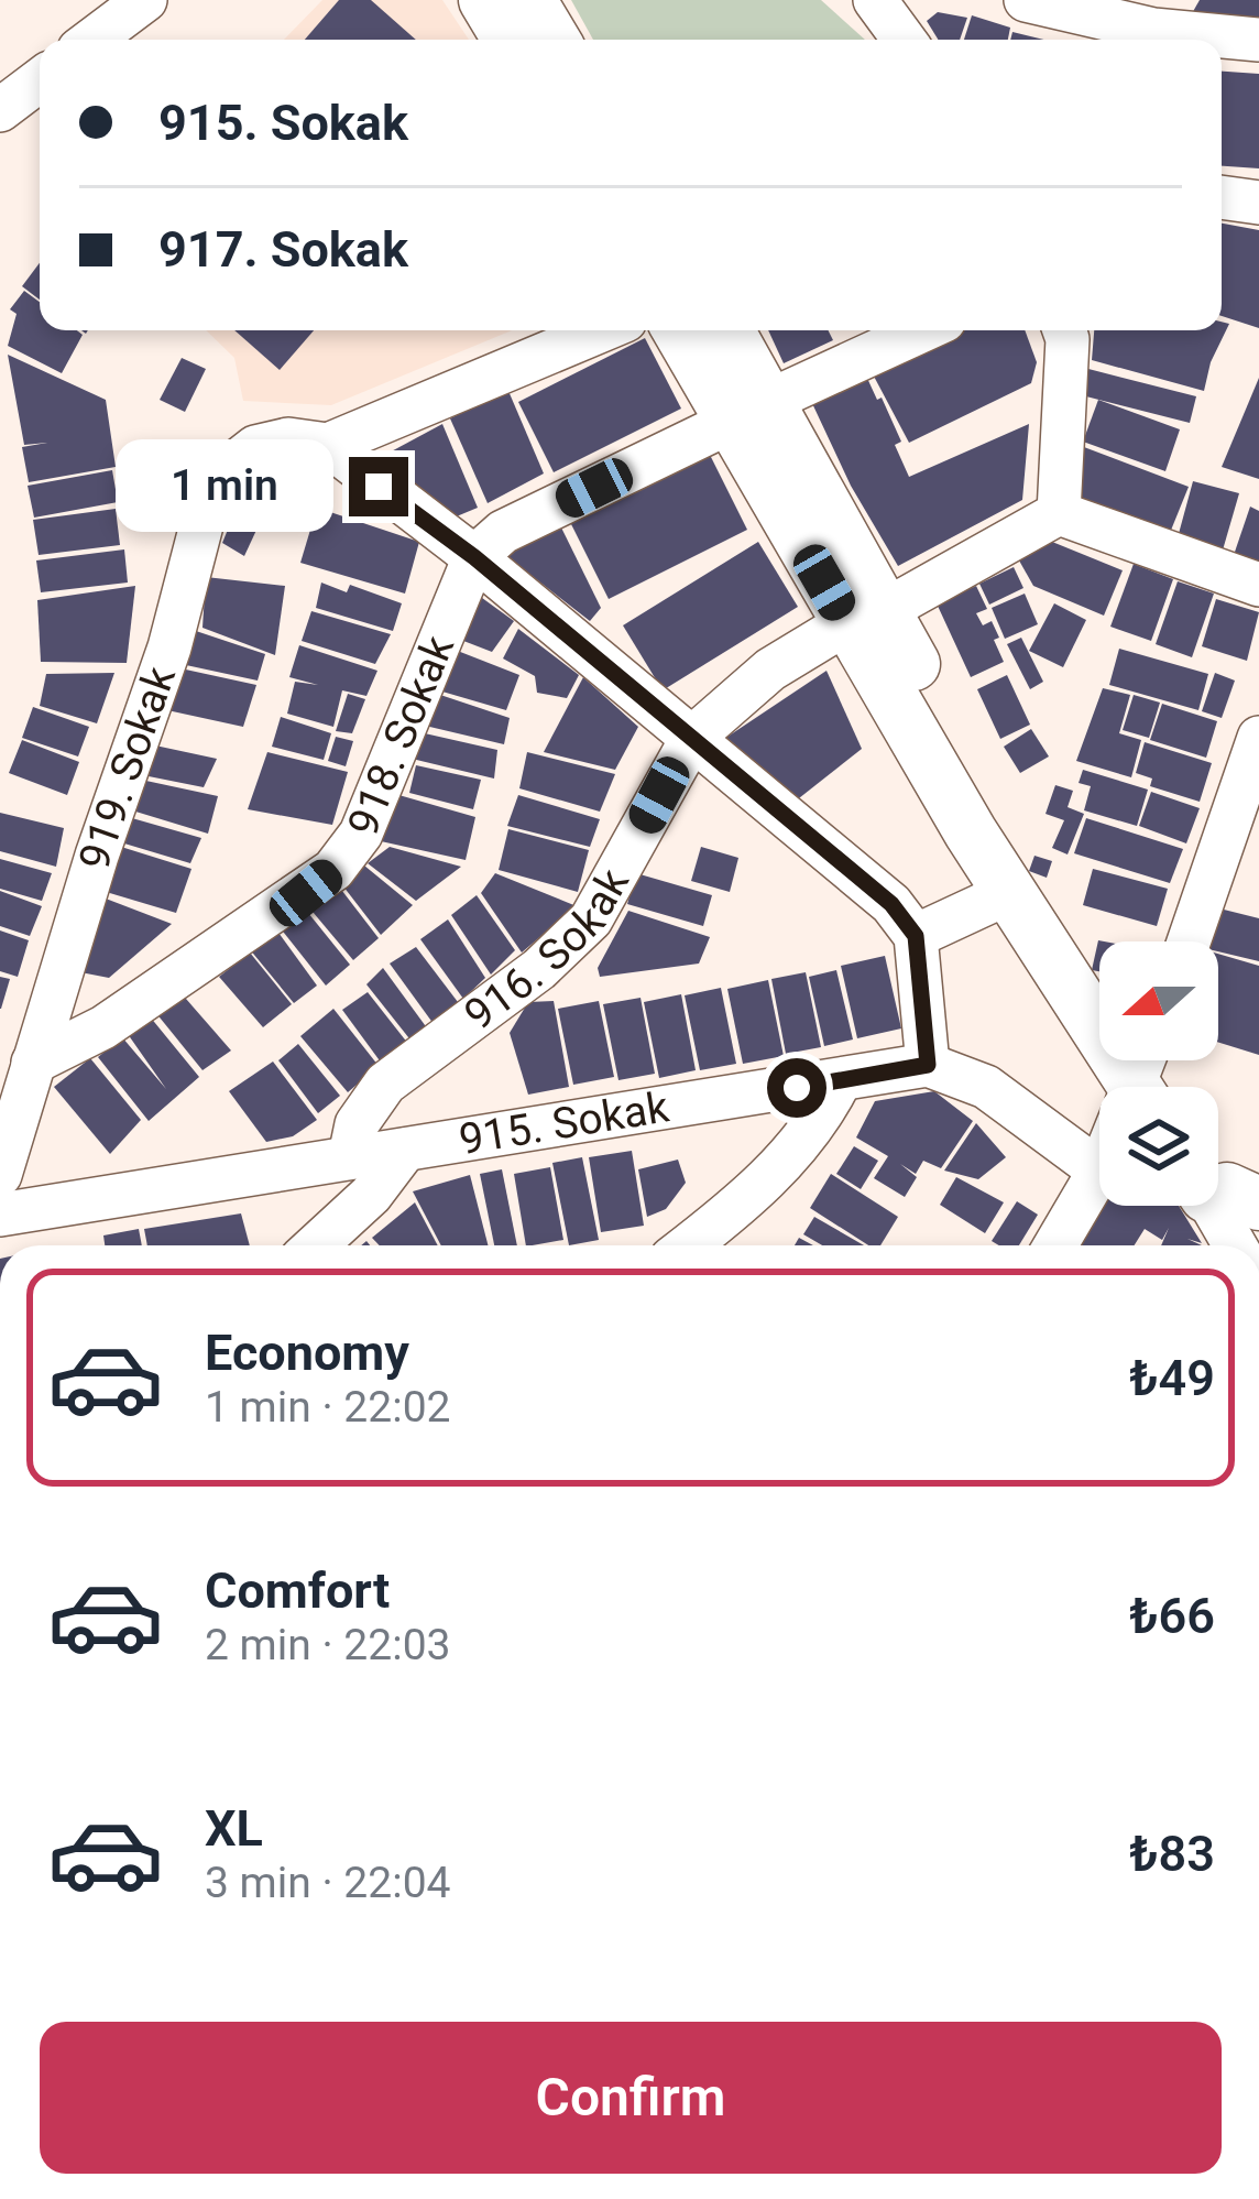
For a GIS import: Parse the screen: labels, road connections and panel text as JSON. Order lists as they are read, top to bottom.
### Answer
{
  "streets": {
    "street": [
      "918. Sokak",
      "919. Sokak",
      "916. Sokak",
      "915. Sokak"
    ]
  },
  "crossings": [
    ["918. Sokak", "919. Sokak"],
    ["916. Sokak", "915. Sokak"]
  ],
  "north": "left",
  "page": {
    "banner": ["915. Sokak", "917. Sokak"],
    "bubble": "1 min",
    "list": [
      {
        "name": "Economy",
        "note": "1 min · 22:02",
        "value": "₺49"
      },
      {
        "name": "Comfort",
        "note": "2 min · 22:03",
        "value": "₺66"
      },
      {
        "name": "XL",
        "note": "3 min · 22:04",
        "value": "₺83"
      }
    ],
    "buttons": "Confirm"
  }
}
